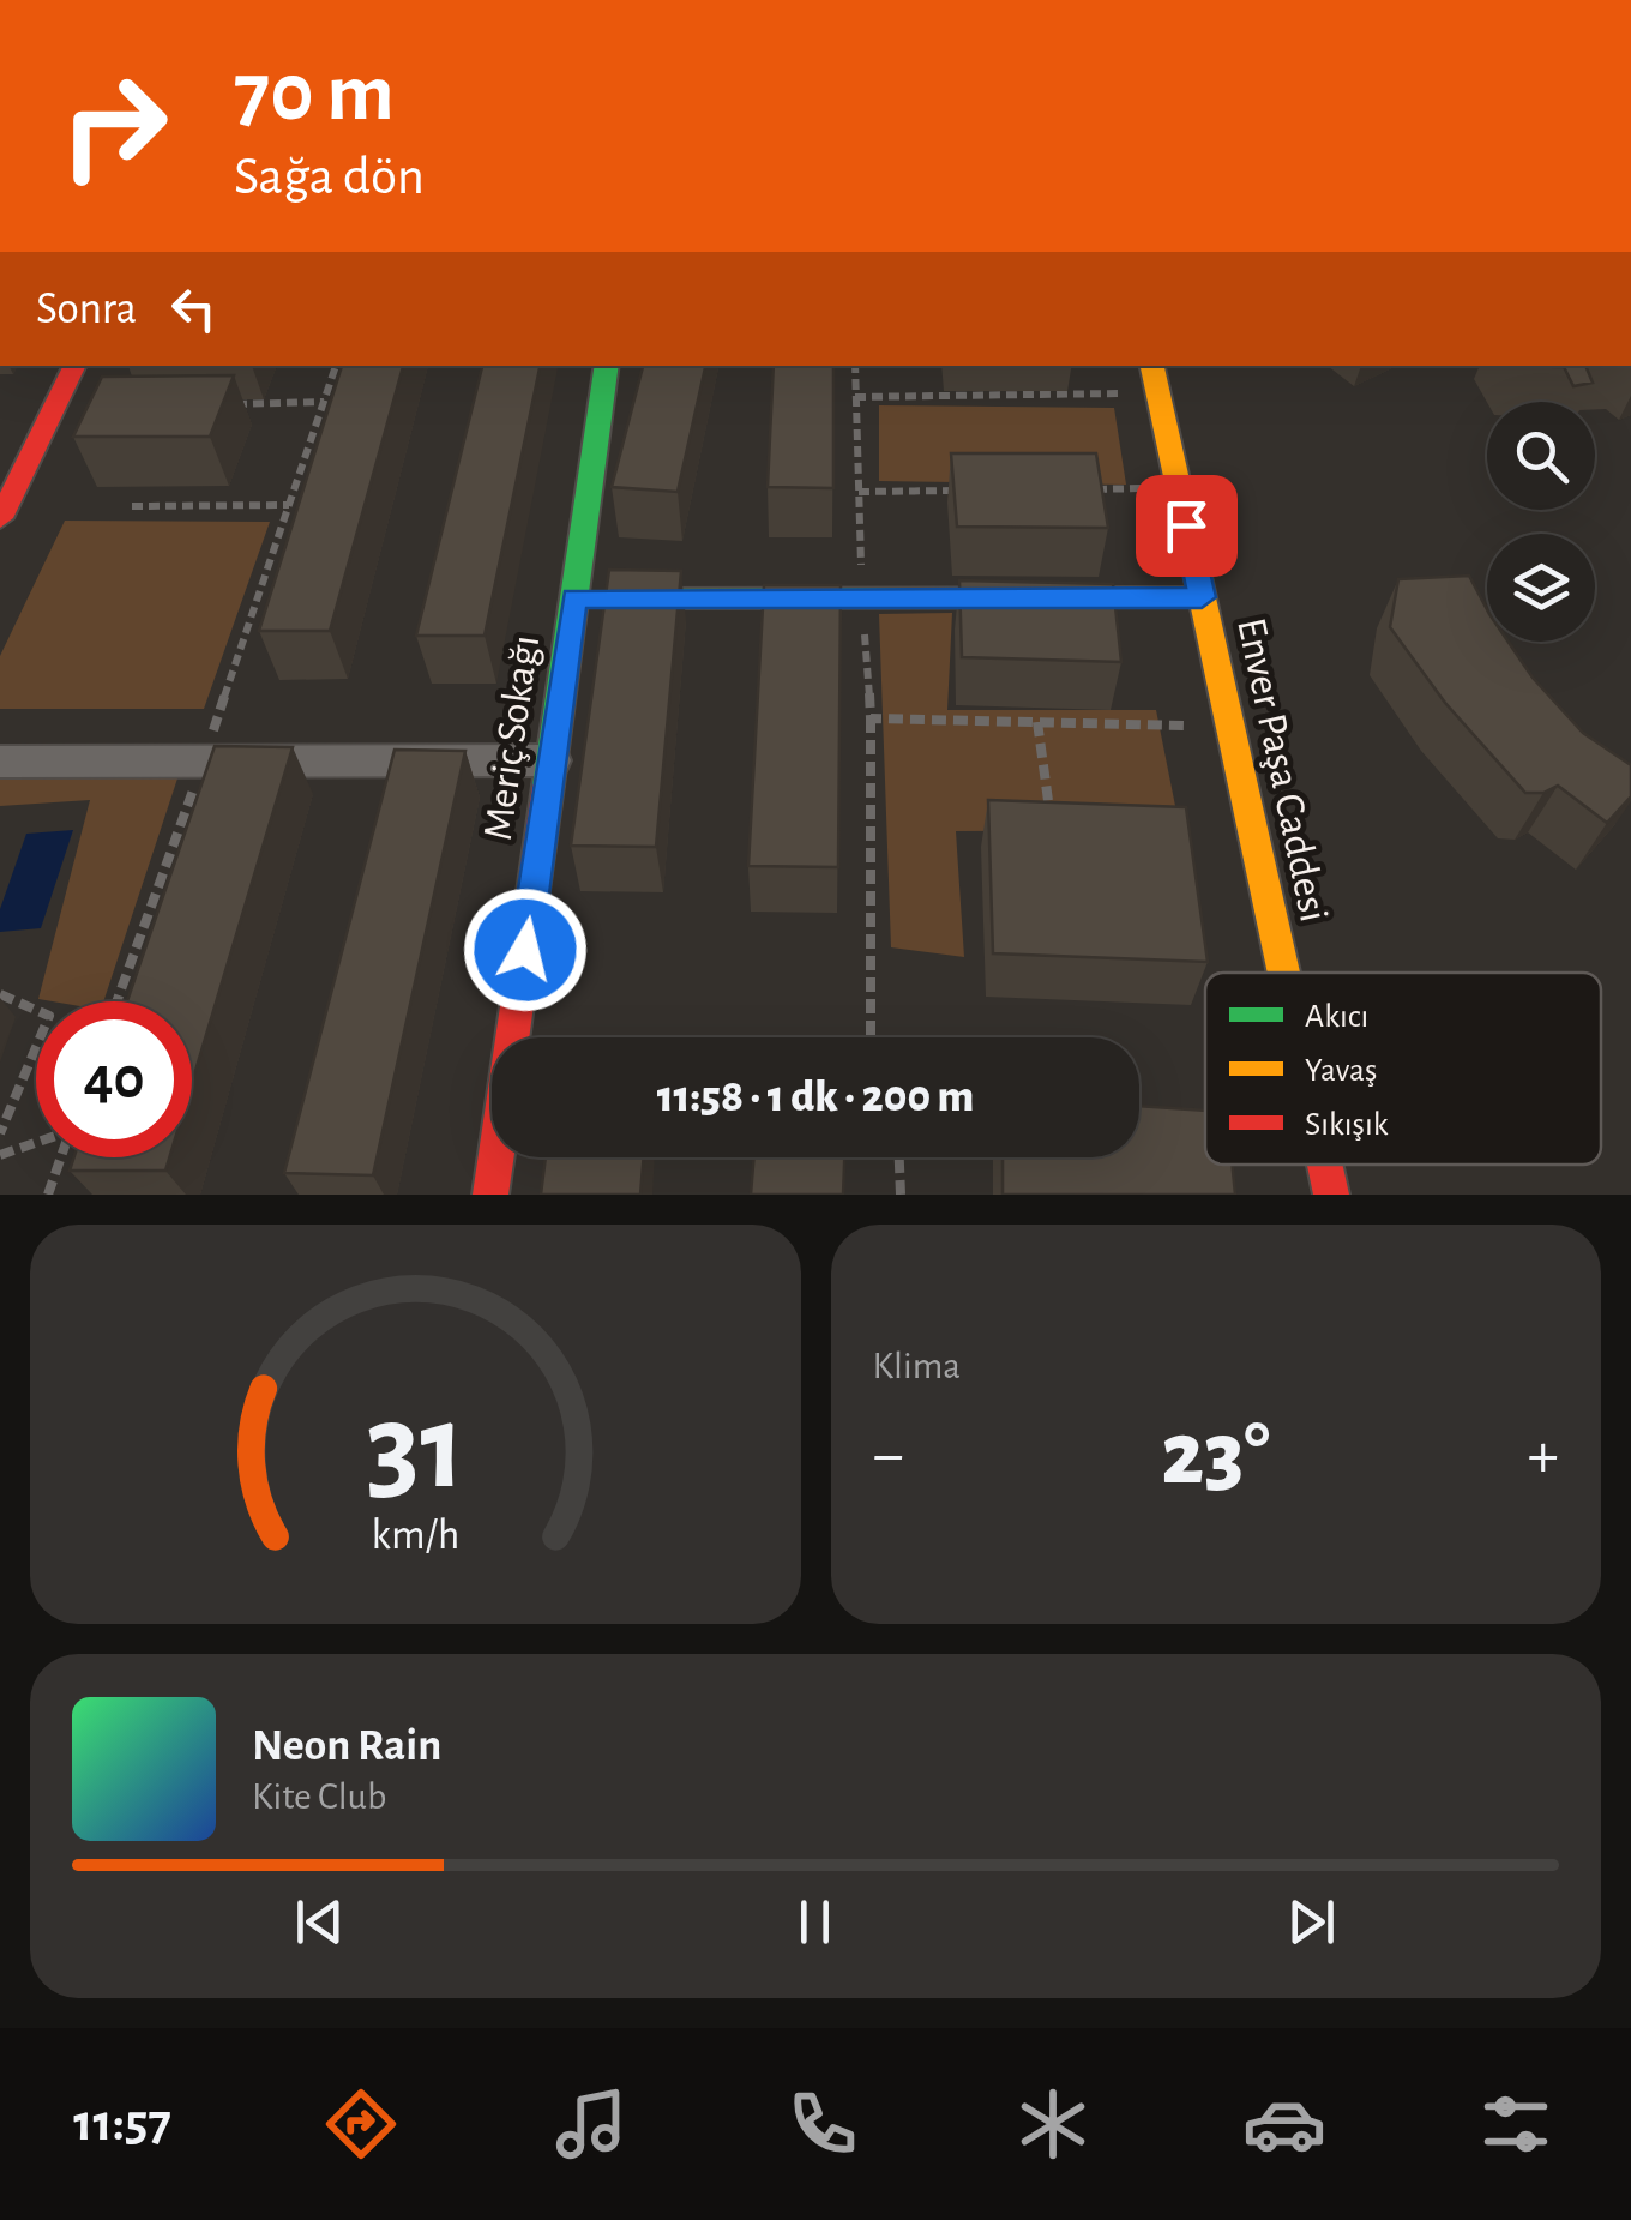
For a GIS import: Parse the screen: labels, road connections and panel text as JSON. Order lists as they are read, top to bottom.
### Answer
{
  "streets": {
    "street": ["Meriç Sokağı", "Enver Paşa Caddesi"]
  },
  "legend": ["Akıcı", "Yavaş", "Sıkışık"],
  "page": {
    "turn": ["70 m", "Sağa dön"],
    "then": "Sonra",
    "limit": "40",
    "trip": "11:58 · 1 dk · 200 m",
    "tile": "Klima",
    "heat": ["−", "23°", "+"],
    "song": ["Neon Rain", "Kite Club"],
    "tabs": "11:57",
    "gauge": ["31", "km/h"]
  }
}
